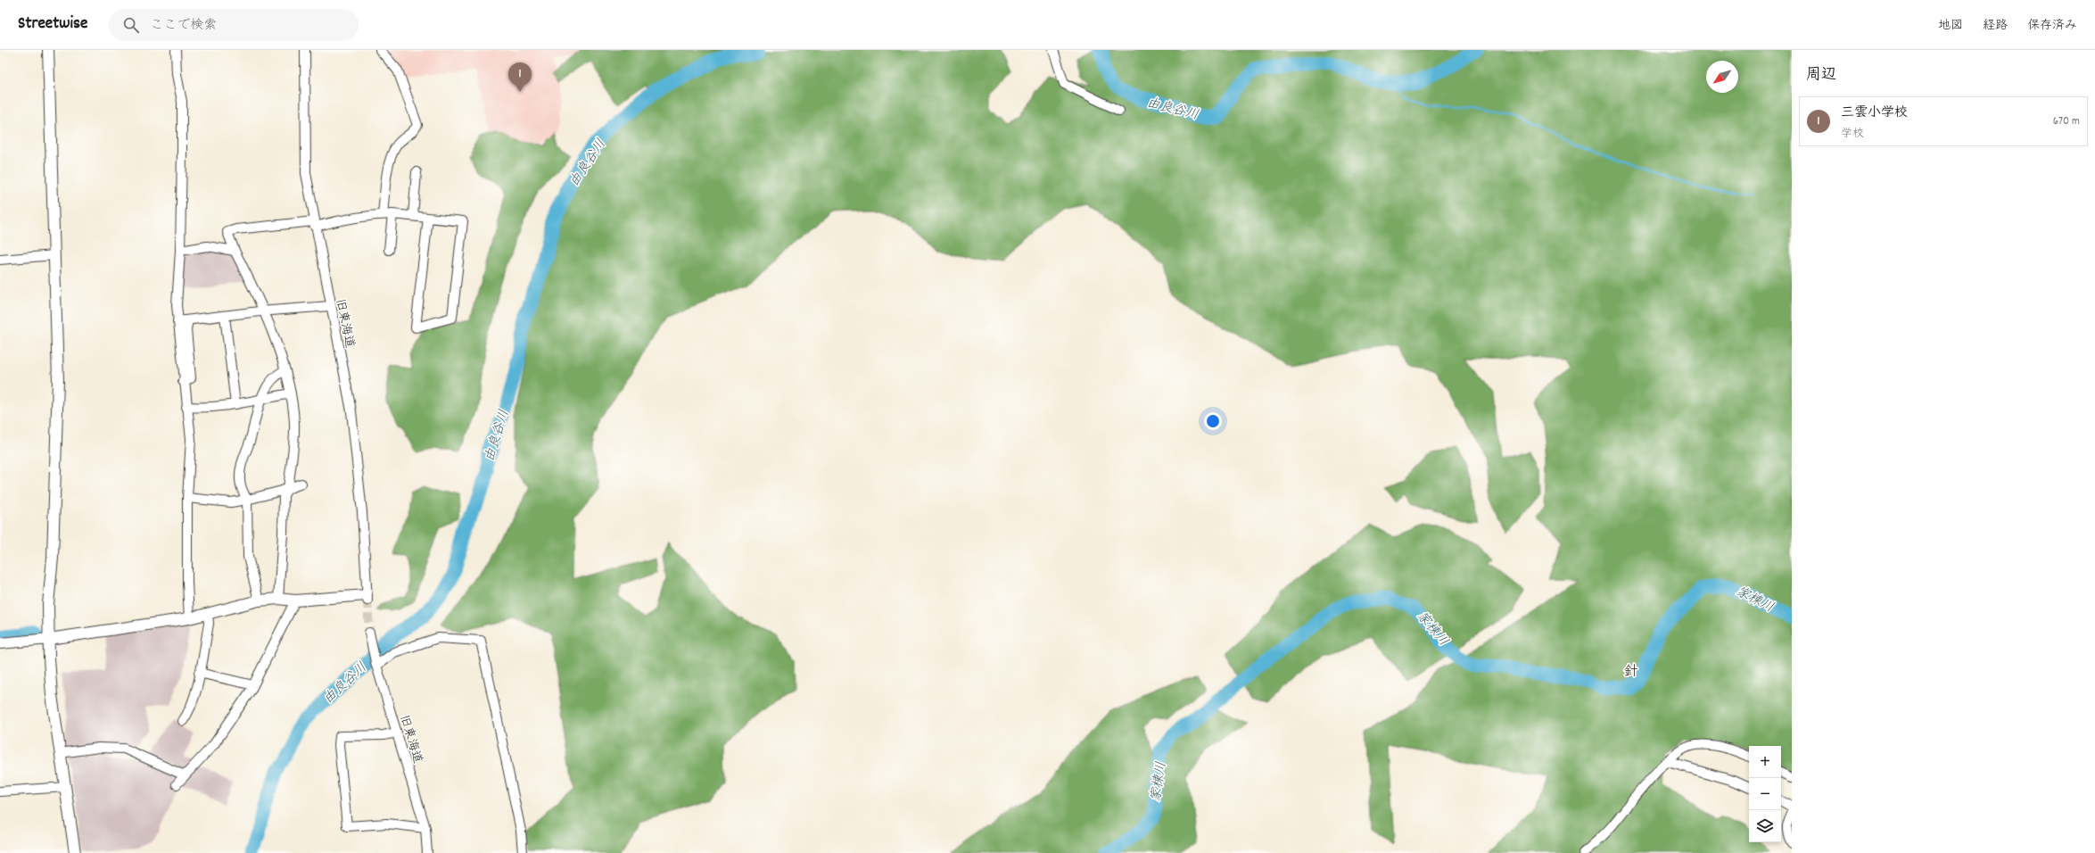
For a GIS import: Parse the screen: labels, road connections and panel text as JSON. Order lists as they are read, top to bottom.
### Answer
{
  "streets": {
    "street": ["旧東海道"]
  },
  "districts": ["針"],
  "water": ["由良谷川", "家棟川"],
  "north": "bottom left",
  "page": {
    "header": "Streetwise",
    "search": "ここで検索",
    "nav": ["地図", "経路", "保存済み"],
    "heading": "周辺",
    "pins": "1",
    "list": [
      {
        "mark": "1",
        "name": "三雲小学校",
        "note": "学校",
        "value": "670 m"
      }
    ],
    "map_buttons": ["+", "−"]
  }
}
